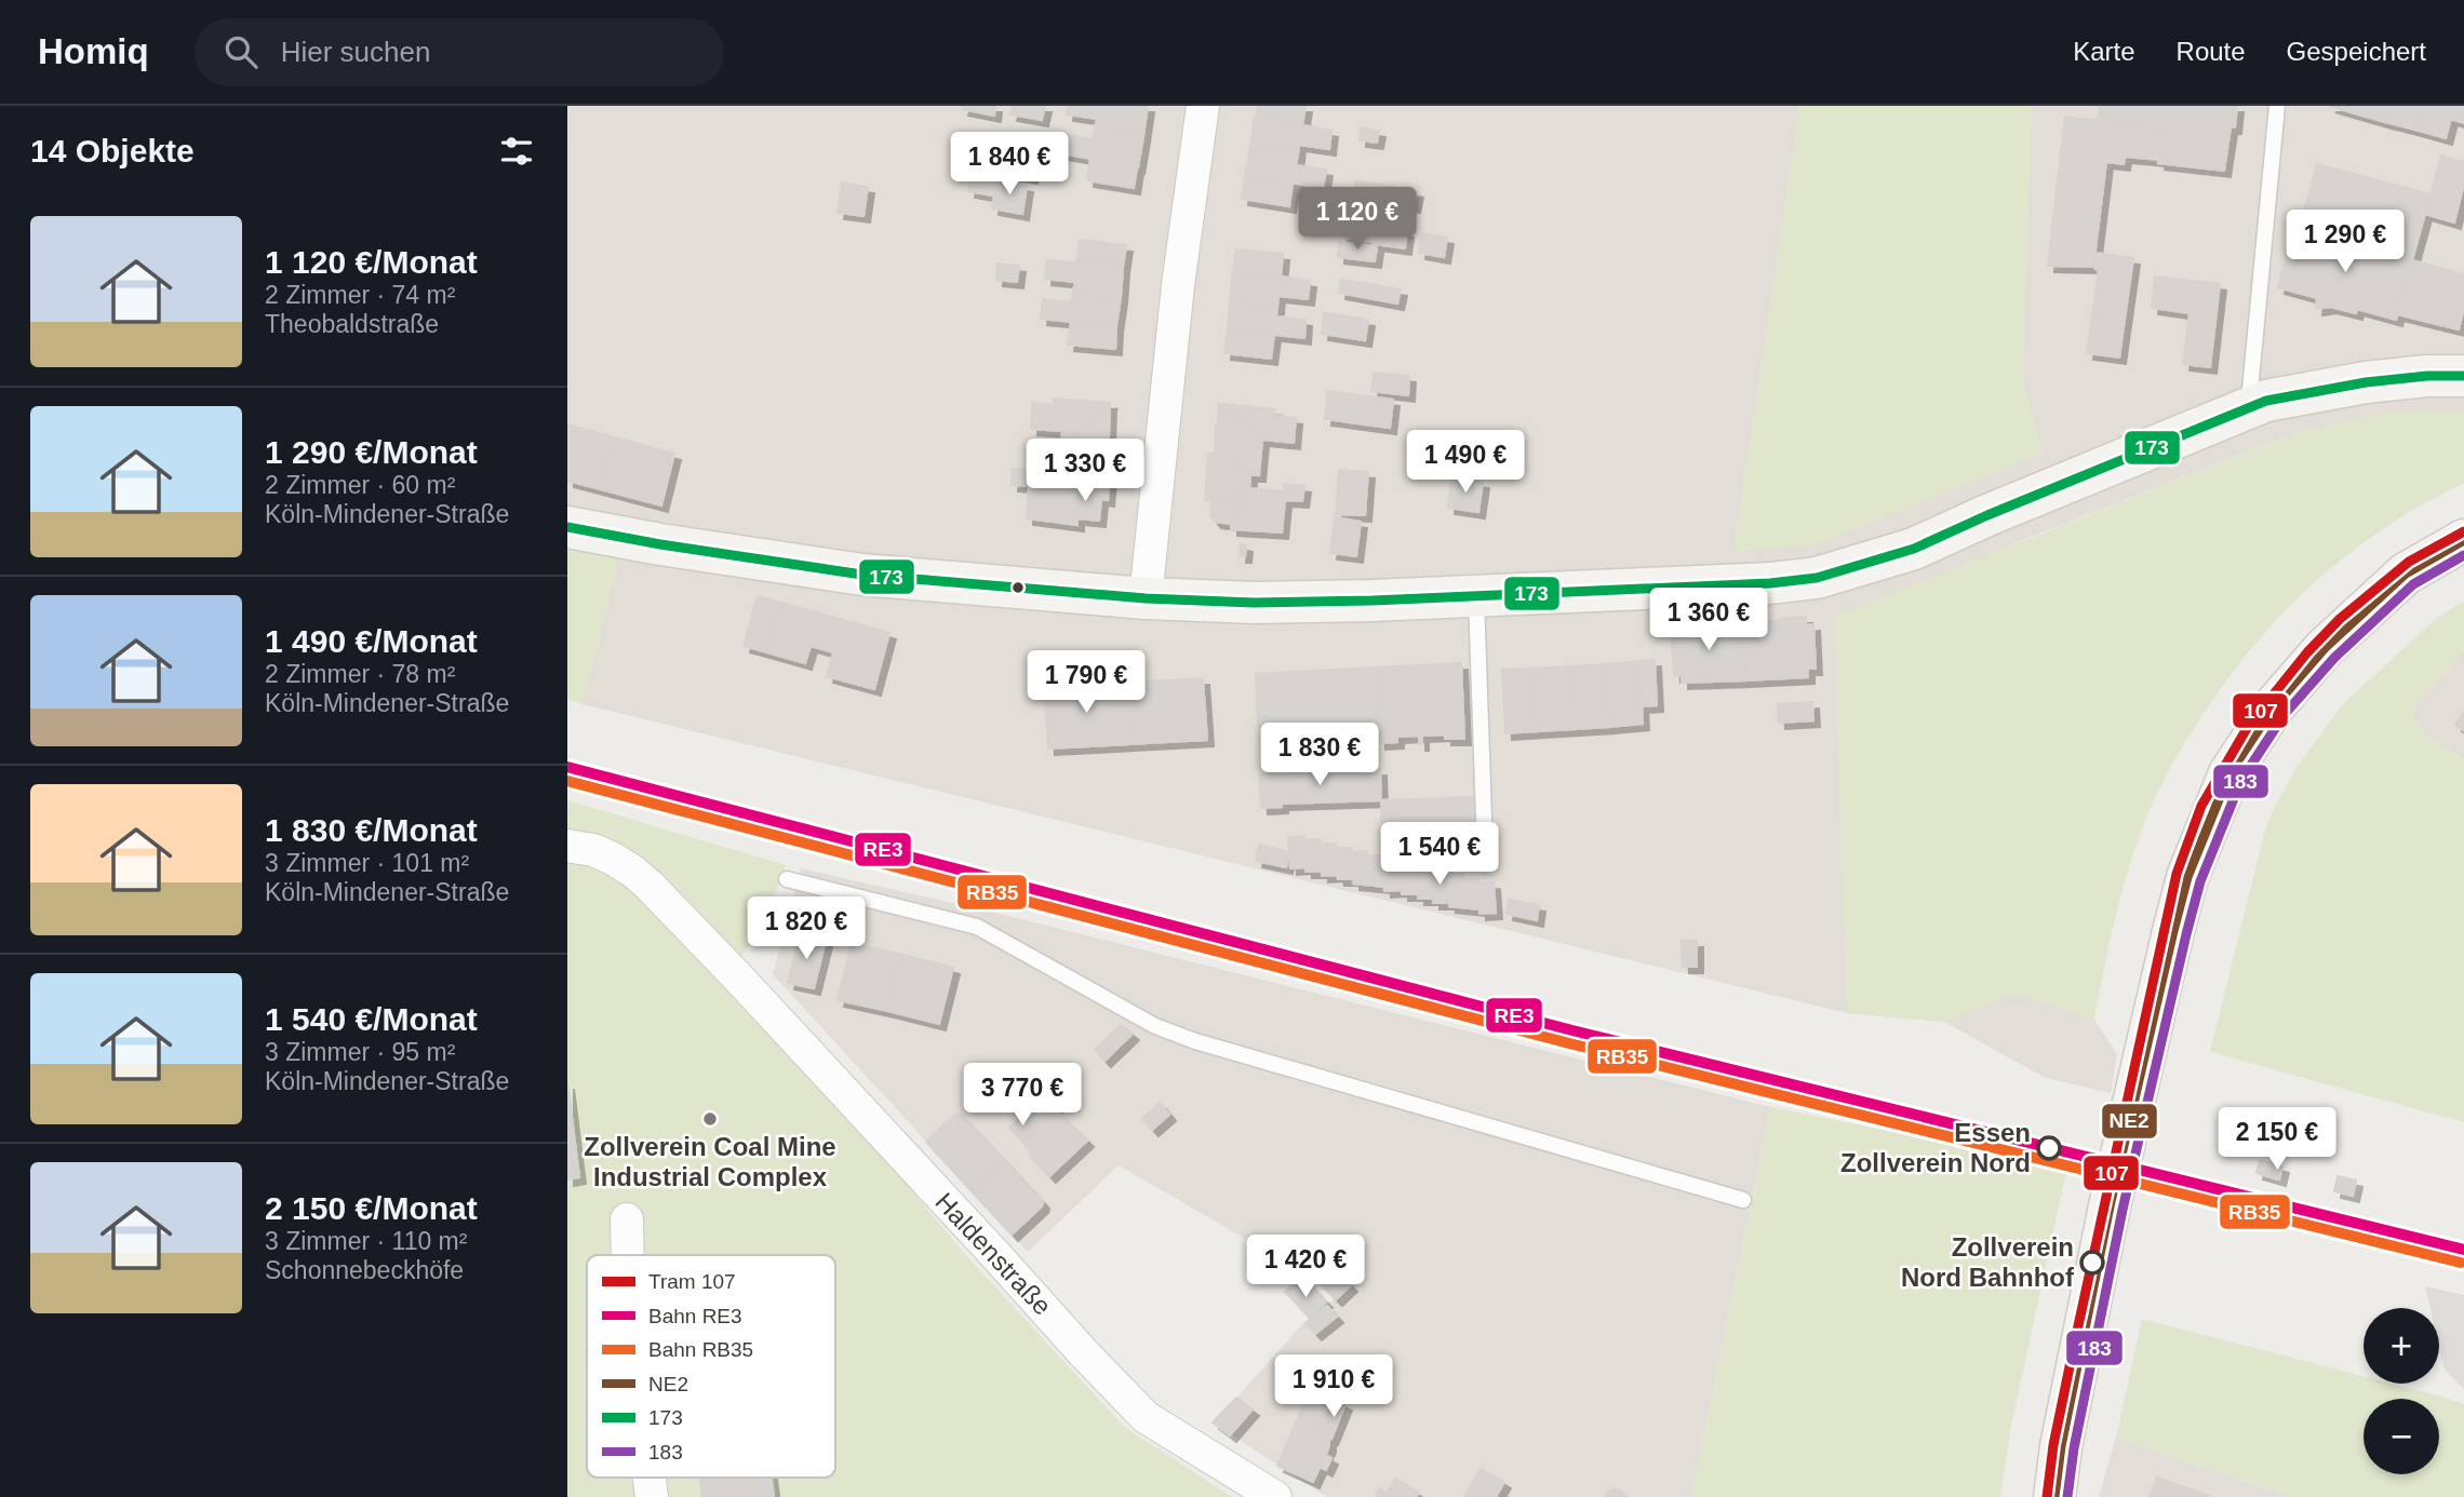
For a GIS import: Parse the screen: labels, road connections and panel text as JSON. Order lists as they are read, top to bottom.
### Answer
{
  "streets": {
    "street": ["Haldenstraße"]
  },
  "places": ["Zollverein Coal Mine Industrial Complex", "Essen Zollverein Nord", "Zollverein Nord Bahnhof"],
  "lines": [
    "transit line 173",
    "tram line 107",
    "transit line NE2",
    "transit line 183",
    "rail line RE3",
    "rail line RB35"
  ],
  "legend": [
    "Tram 107",
    "Bahn RE3",
    "Bahn RB35",
    "NE2",
    "173",
    "183"
  ],
  "page": {
    "header": "Homiq",
    "search": "Hier suchen",
    "nav": ["Karte", "Route", "Gespeichert"],
    "heading": "14 Objekte",
    "price": [
      "1 840 €",
      "1 120 €",
      "1 290 €",
      "1 490 €",
      "1 330 €",
      "1 360 €",
      "1 790 €",
      "1 830 €",
      "1 540 €",
      "1 820 €",
      "3 770 €",
      "2 150 €",
      "1 420 €",
      "1 910 €"
    ],
    "list": [
      {
        "name": "1 120 €/Monat",
        "note": "2 Zimmer · 74 m² · Theobaldstraße"
      },
      {
        "name": "1 290 €/Monat",
        "note": "2 Zimmer · 60 m² · Köln-Mindener-Straße"
      },
      {
        "name": "1 490 €/Monat",
        "note": "2 Zimmer · 78 m² · Köln-Mindener-Straße"
      },
      {
        "name": "1 830 €/Monat",
        "note": "3 Zimmer · 101 m² · Köln-Mindener-Straße"
      },
      {
        "name": "1 540 €/Monat",
        "note": "3 Zimmer · 95 m² · Köln-Mindener-Straße"
      },
      {
        "name": "2 150 €/Monat",
        "note": "3 Zimmer · 110 m² · Schonnebeckhöfe"
      }
    ],
    "map_buttons": ["+", "−"]
  }
}
